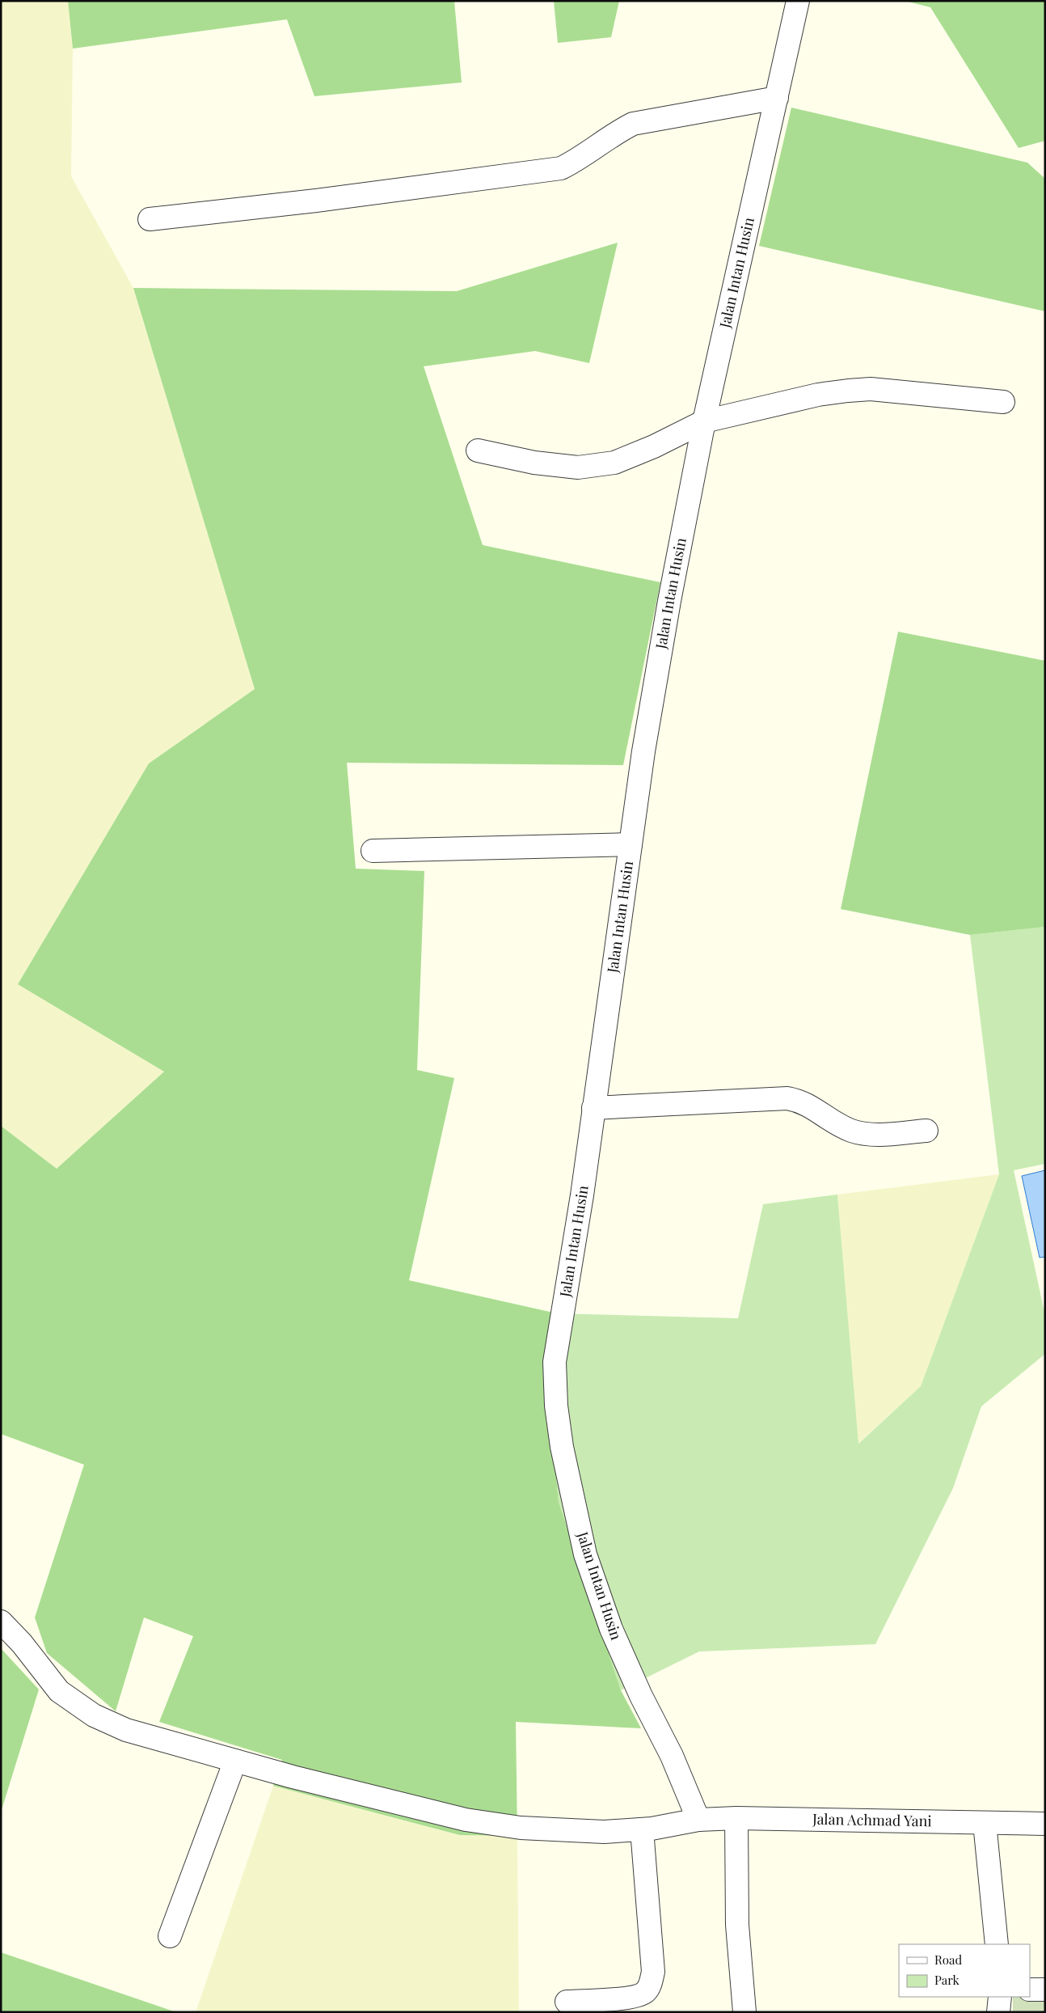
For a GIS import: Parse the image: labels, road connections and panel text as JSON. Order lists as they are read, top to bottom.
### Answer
{
  "streets": {
    "street": ["Jalan Intan Husin", "Jalan Achmad Yani"]
  },
  "crossings": [
    ["Jalan Intan Husin", "Jalan Achmad Yani"]
  ],
  "legend": ["Road", "Park"]
}
